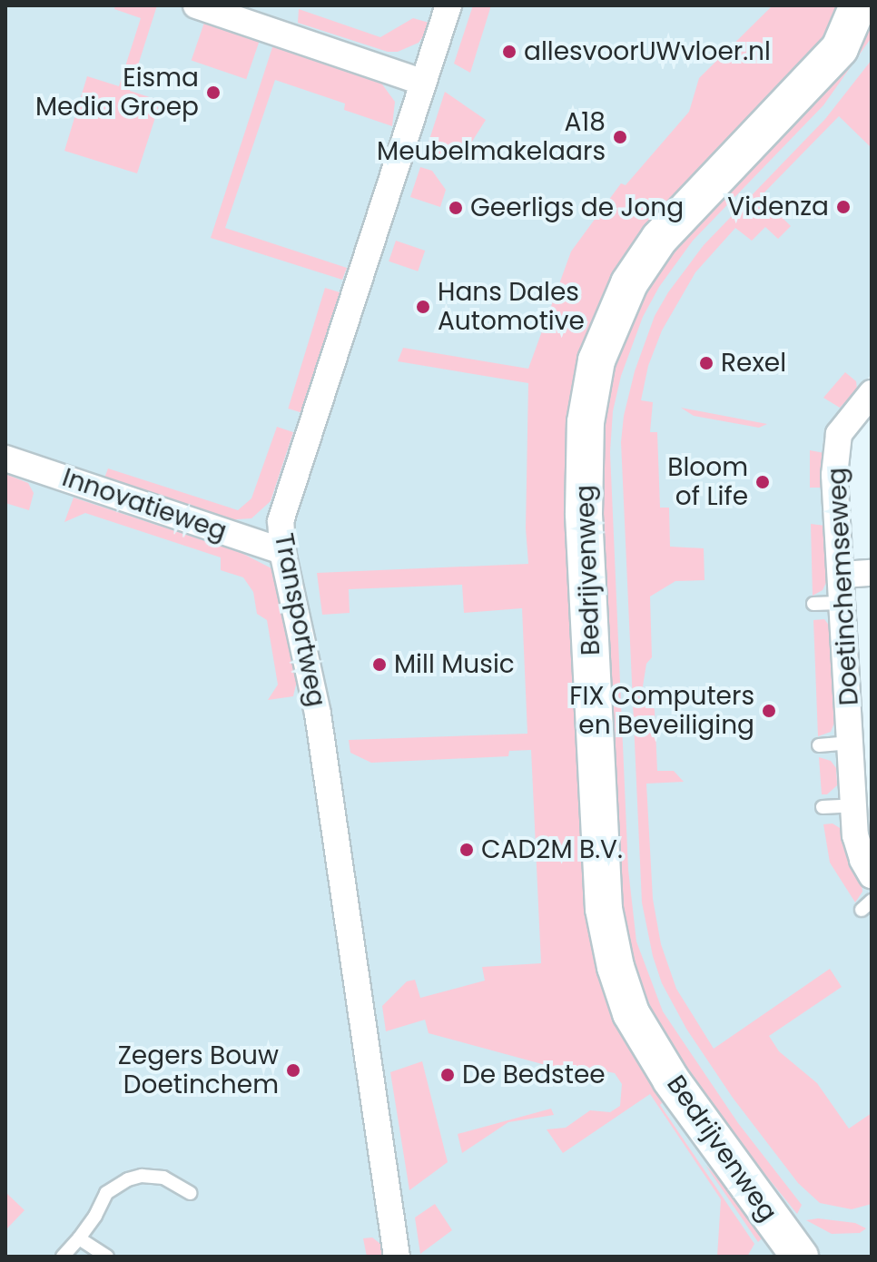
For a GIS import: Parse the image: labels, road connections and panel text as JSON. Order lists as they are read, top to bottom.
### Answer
{
  "streets": {
    "main road": ["Bedrijvenweg"],
    "street": ["Innovatieweg", "Doetinchemseweg", "Transportweg"]
  },
  "crossings": [
    ["Innovatieweg", "Transportweg"]
  ],
  "places": [
    "allesvoorUWvloer.nl",
    "Eisma Media Groep",
    "A18 Meubelmakelaars",
    "Videnza",
    "Geerligs de Jong",
    "Hans Dales Automotive",
    "Rexel",
    "Bloom of Life",
    "Mill Music",
    "FIX Computers en Beveiliging",
    "CAD2M B.V.",
    "Zegers Bouw Doetinchem",
    "De Bedstee"
  ]
}
